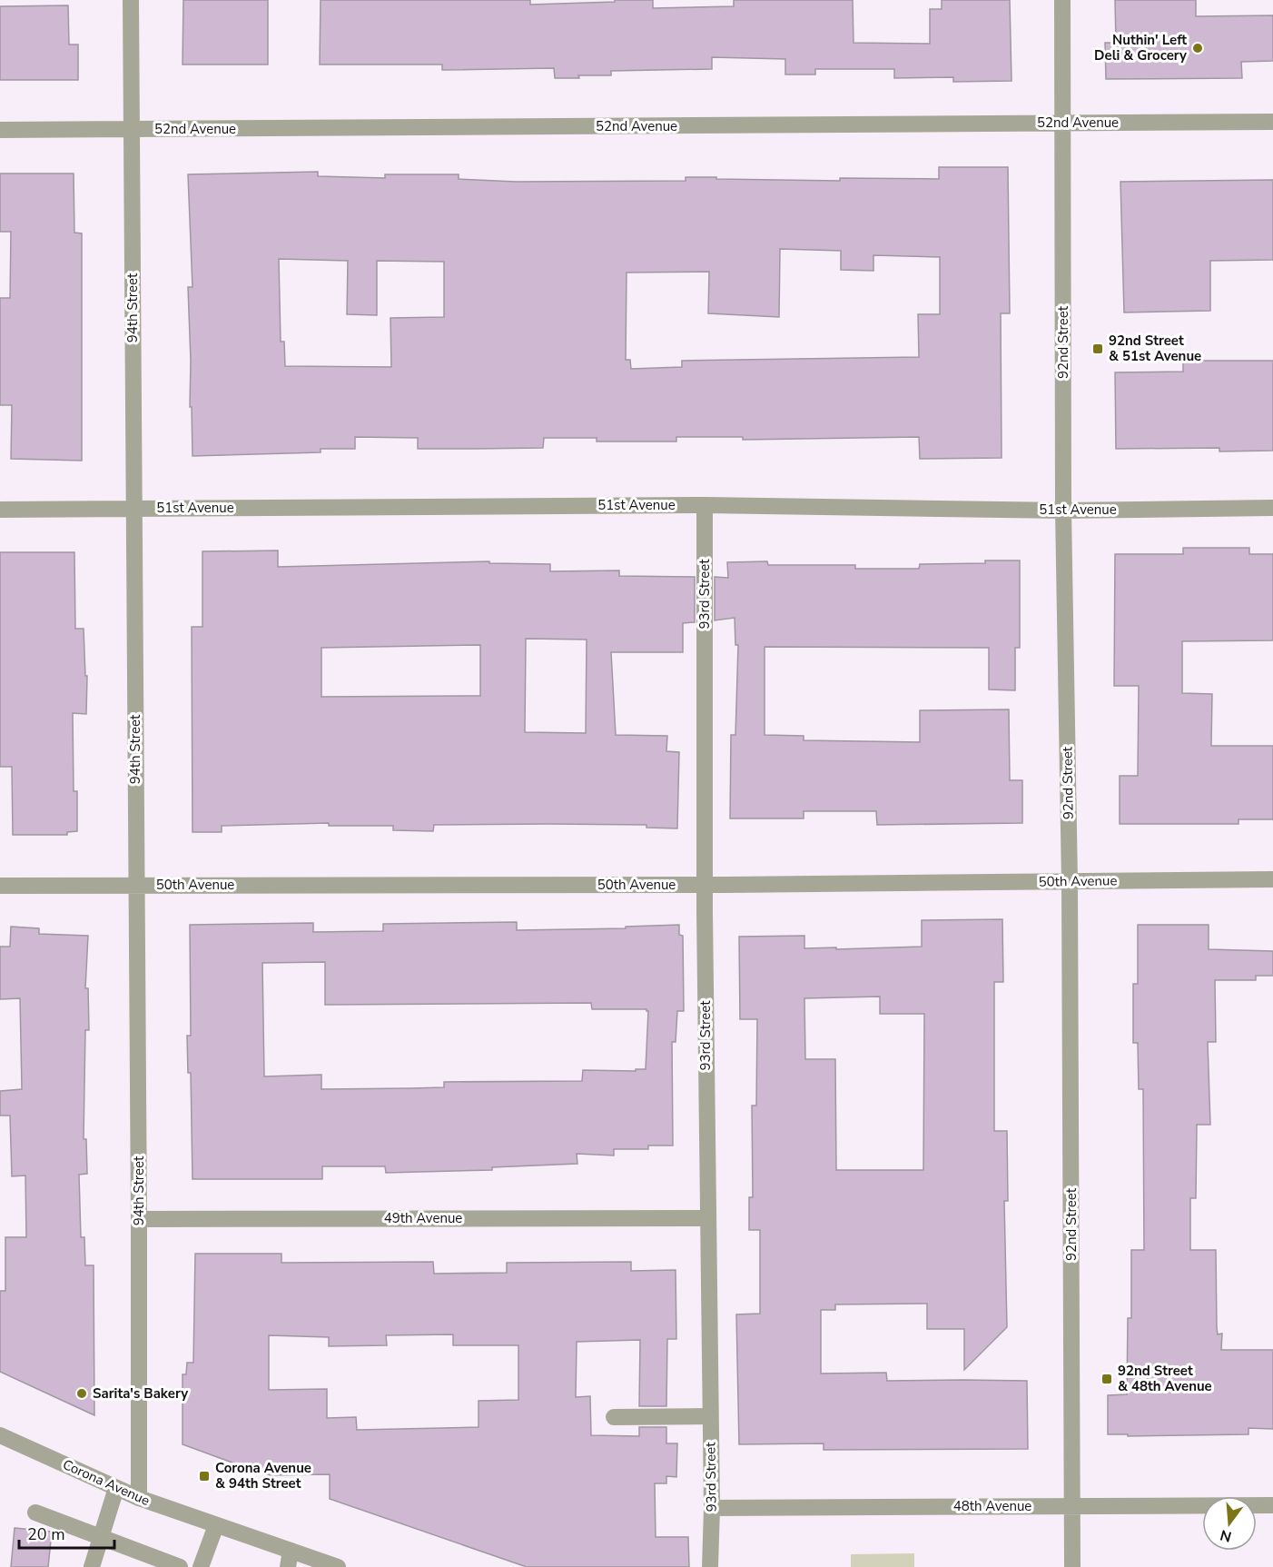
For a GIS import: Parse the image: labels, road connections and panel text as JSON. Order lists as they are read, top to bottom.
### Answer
{
  "streets": {
    "street": [
      "52nd Avenue",
      "94th Street",
      "92nd Street",
      "51st Avenue",
      "93rd Street",
      "50th Avenue",
      "49th Avenue",
      "Corona Avenue",
      "48th Avenue"
    ]
  },
  "crossings": [
    ["52nd Avenue", "94th Street"],
    ["52nd Avenue", "92nd Street"],
    ["94th Street", "51st Avenue"],
    ["94th Street", "50th Avenue"],
    ["94th Street", "49th Avenue"],
    ["94th Street", "Corona Avenue"],
    ["92nd Street", "51st Avenue"],
    ["92nd Street", "50th Avenue"],
    ["92nd Street", "48th Avenue"],
    ["51st Avenue", "93rd Street"],
    ["93rd Street", "50th Avenue"],
    ["93rd Street", "49th Avenue"],
    ["93rd Street", "48th Avenue"]
  ],
  "places": {
    "other": ["Nuthin' Left Deli & Grocery", "Sarita's Bakery"],
    "transit": ["92nd Street & 51st Avenue", "92nd Street & 48th Avenue", "Corona Avenue & 94th Street"]
  },
  "scale_bar": "20 m",
  "north": "bottom"
}
